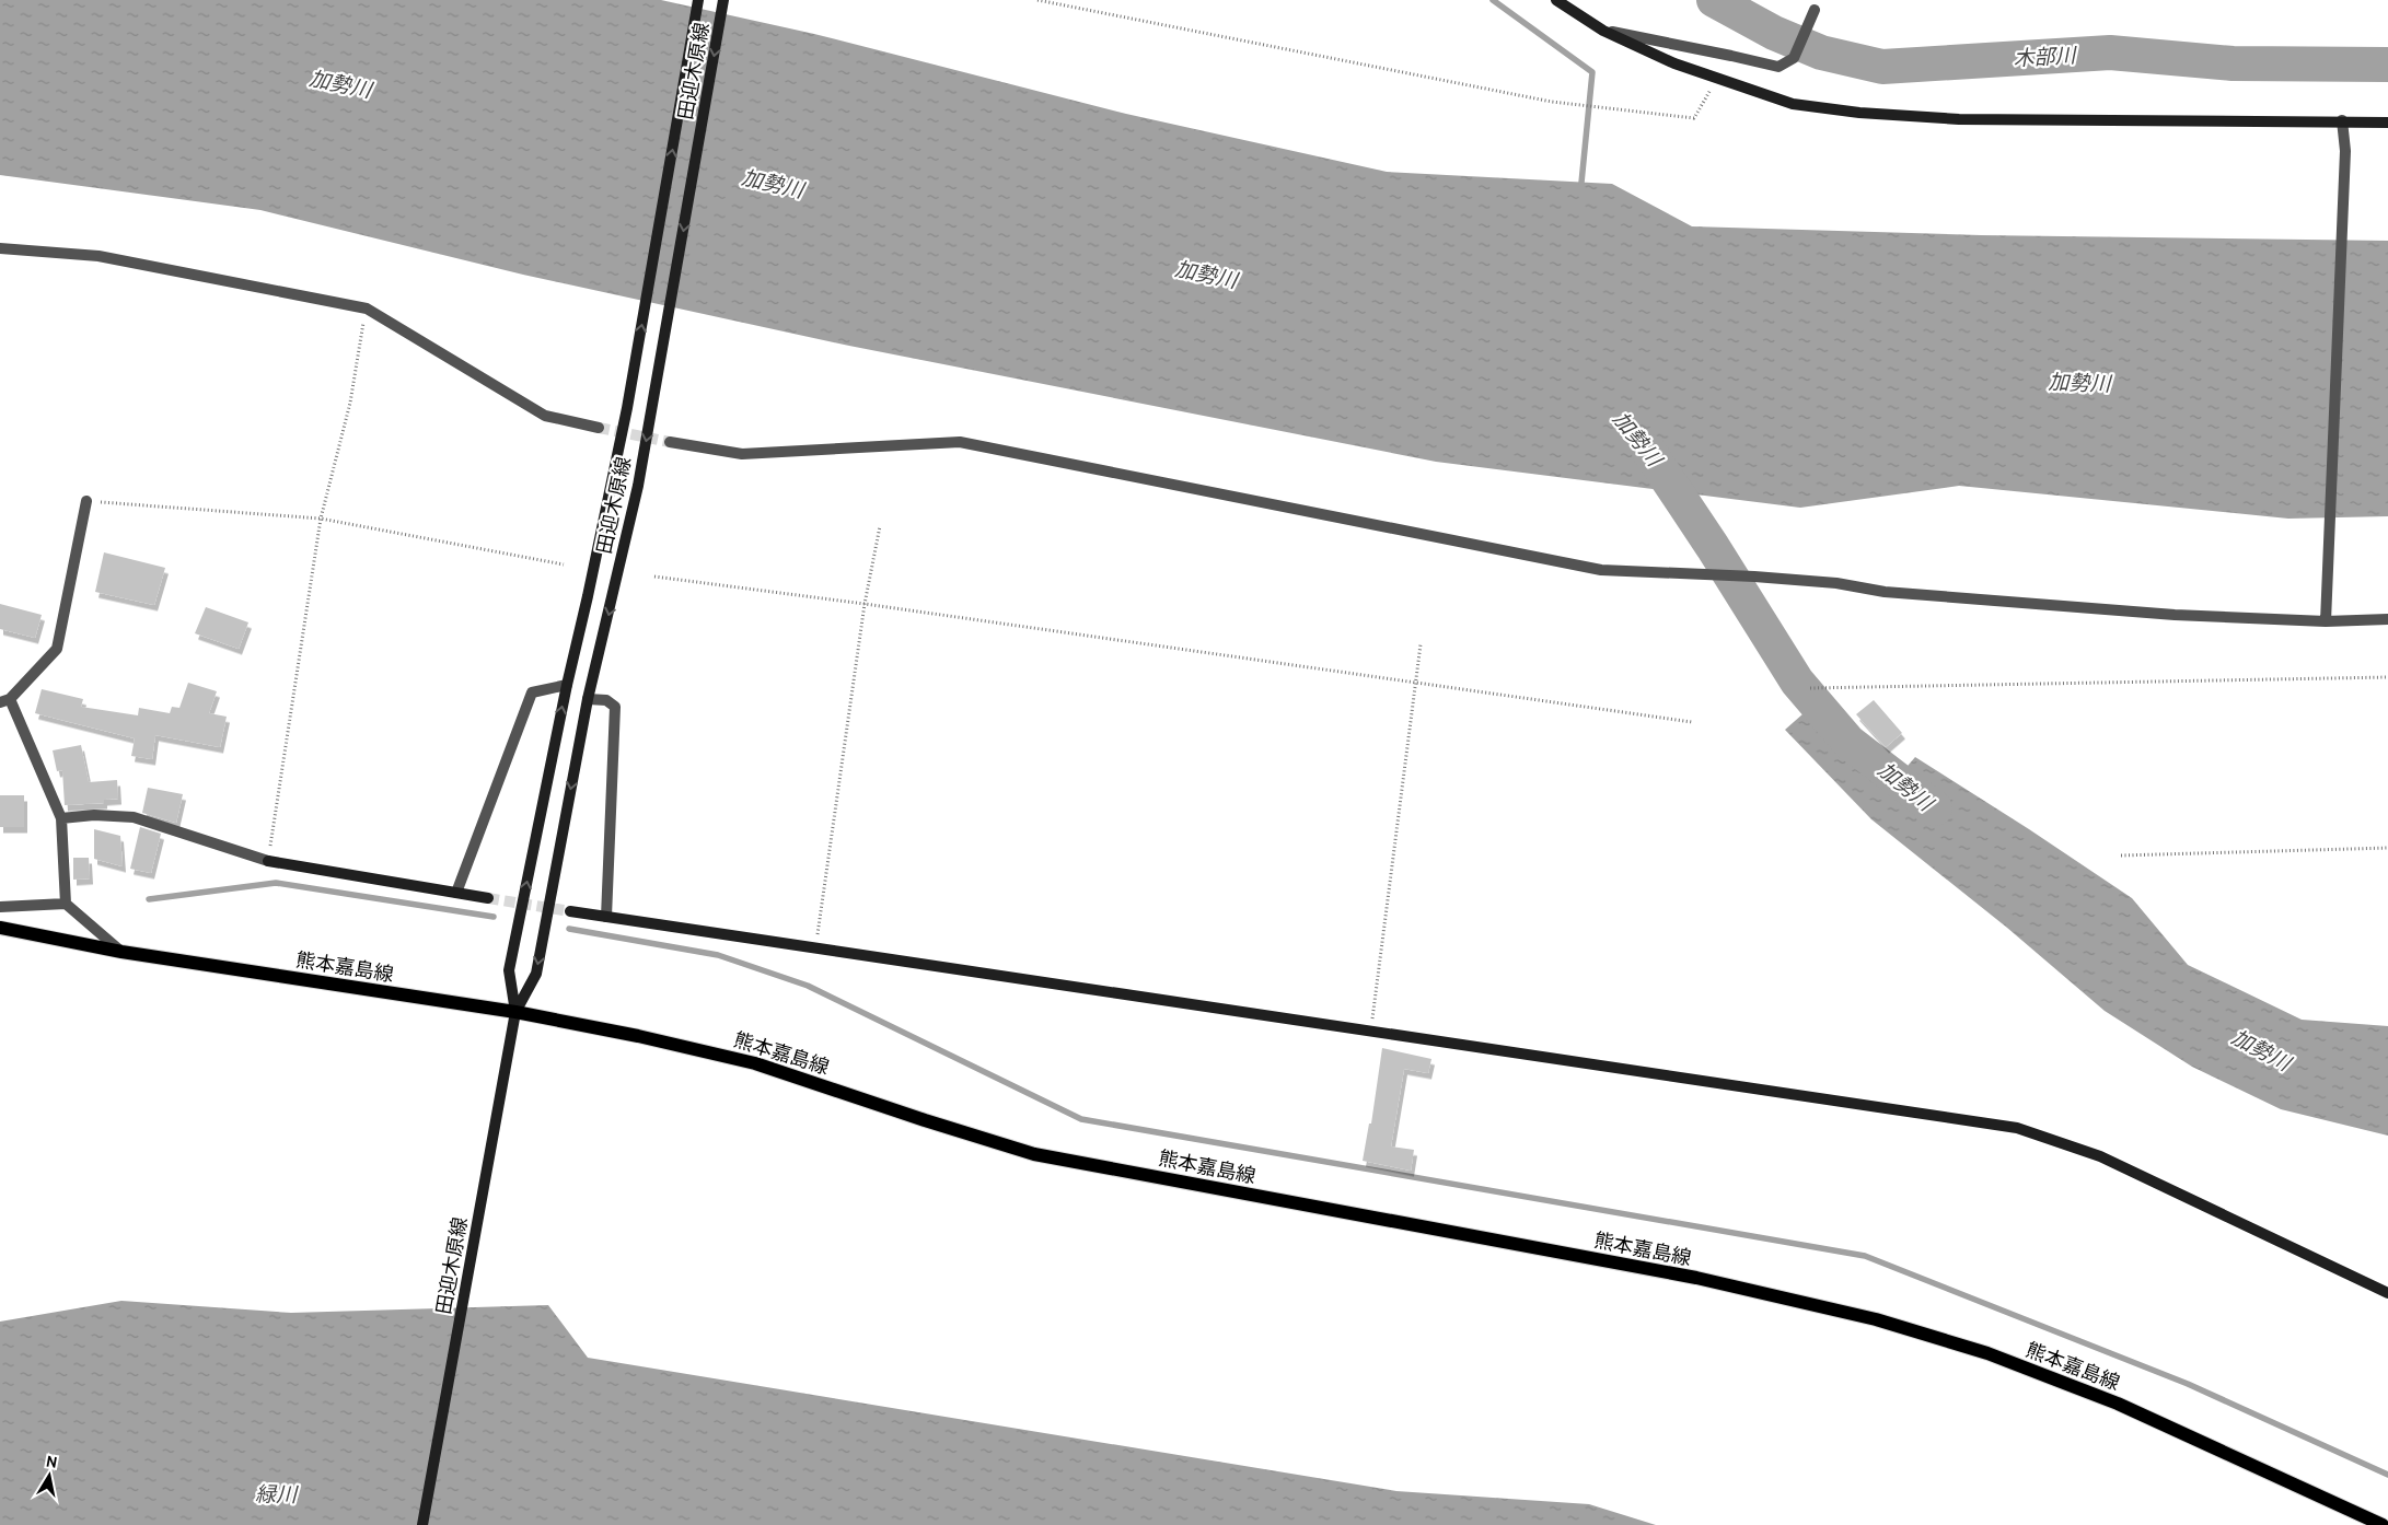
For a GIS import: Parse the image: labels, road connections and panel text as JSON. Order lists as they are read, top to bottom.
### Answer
{
  "streets": {
    "main road": ["熊本嘉島線"],
    "street": ["田迎木原線"]
  },
  "crossings": [
    ["田迎木原線", "熊本嘉島線"]
  ],
  "water": ["木部川", "加勢川", "緑川"],
  "north": "top"
}
